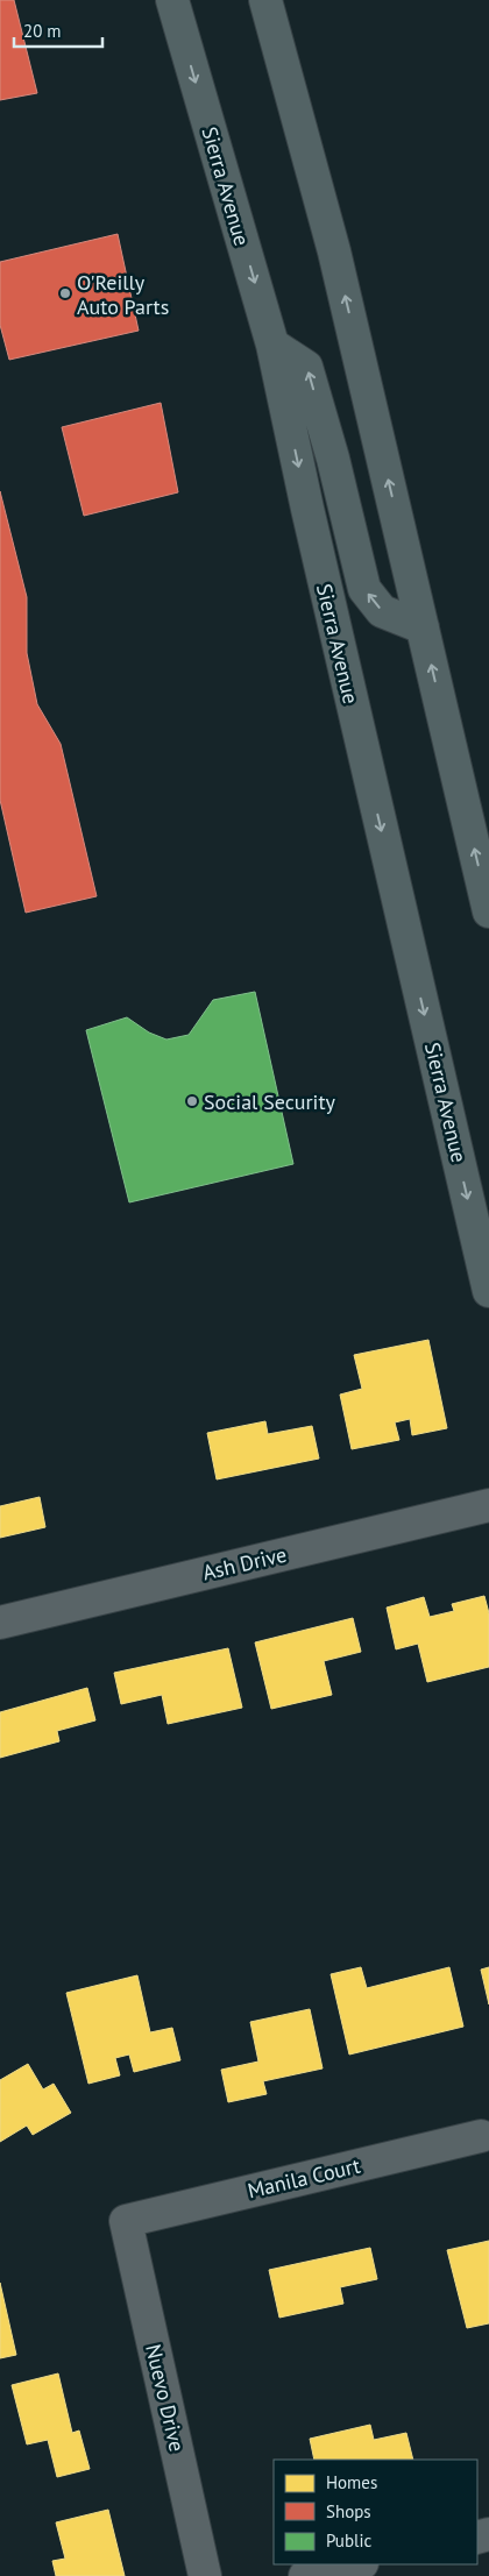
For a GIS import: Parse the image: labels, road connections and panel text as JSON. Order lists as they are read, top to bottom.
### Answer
{
  "streets": {
    "main road": ["Sierra Avenue"],
    "street": ["Ash Drive", "Manila Court", "Nuevo Drive"]
  },
  "crossings": [
    ["Manila Court", "Nuevo Drive"]
  ],
  "places": ["O'Reilly Auto Parts", "Social Security"],
  "legend": ["Homes", "Shops", "Public"],
  "scale_bar": "20 m"
}
